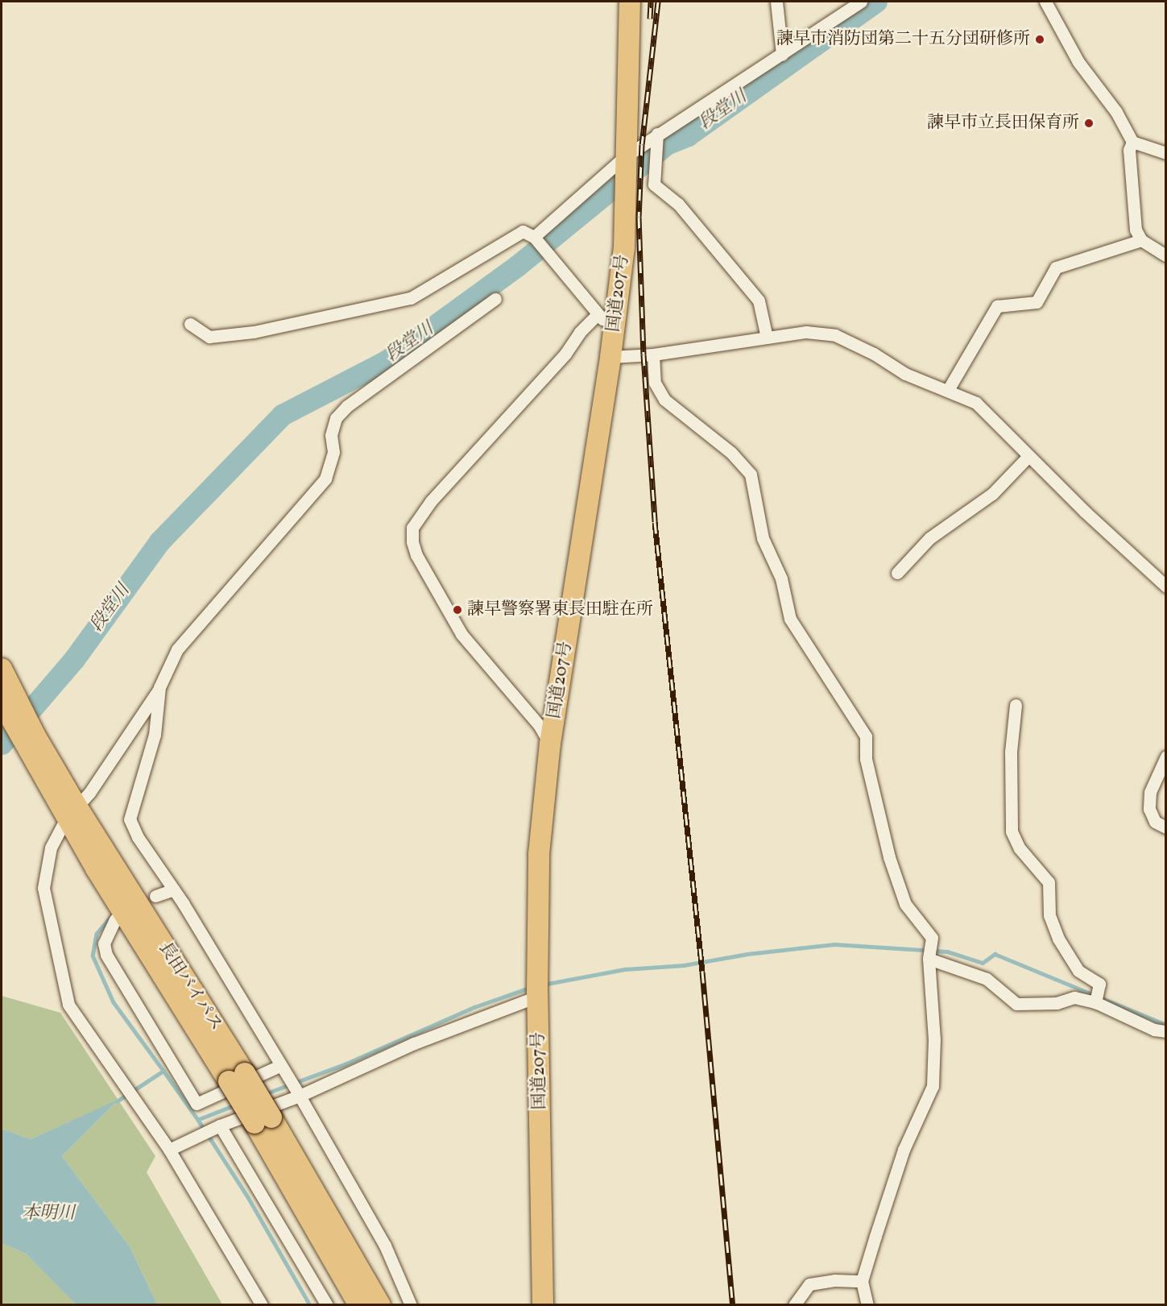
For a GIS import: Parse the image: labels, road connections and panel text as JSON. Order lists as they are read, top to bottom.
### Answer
{
  "streets": {
    "highway": ["国道207号", "長田バイパス"]
  },
  "water": ["段堂川", "本明川"],
  "places": ["諫早市消防団第二十五分団研修所", "諫早市立長田保育所", "諫早警察署東長田駐在所"]
}
